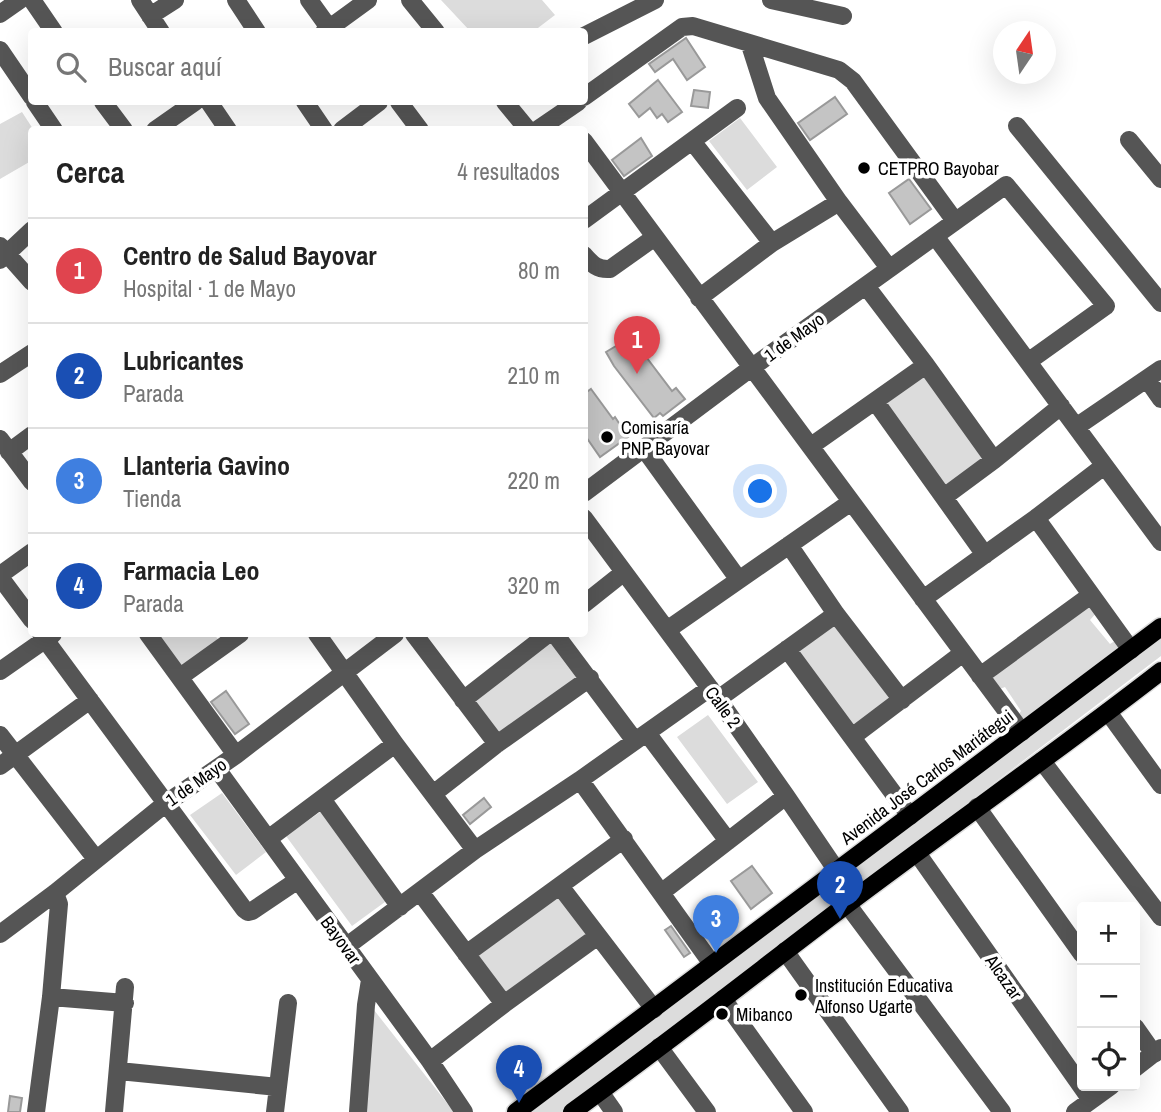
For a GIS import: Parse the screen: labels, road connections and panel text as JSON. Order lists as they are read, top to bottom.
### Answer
{
  "streets": {
    "main road": ["Avenida José Carlos Mariátegui"],
    "street": [
      "1 de Mayo",
      "Calle 2",
      "Bayovar",
      "Alcazar"
    ]
  },
  "crossings": [
    ["1 de Mayo", "Bayovar"],
    ["Calle 2", "Avenida José Carlos Mariátegui"]
  ],
  "places": [
    "CETPRO Bayobar",
    "Comisaría PNP Bayovar",
    "Institución Educativa Alfonso Ugarte",
    "Mibanco"
  ],
  "north": "top",
  "page": {
    "search": "Buscar aquí",
    "heading": ["Cerca", "4 resultados"],
    "list": [
      {
        "mark": "1",
        "name": "Centro de Salud Bayovar",
        "note": "Hospital · 1 de Mayo",
        "value": "80 m"
      },
      {
        "mark": "2",
        "name": "Lubricantes",
        "note": "Parada",
        "value": "210 m"
      },
      {
        "mark": "3",
        "name": "Llanteria Gavino",
        "note": "Tienda",
        "value": "220 m"
      },
      {
        "mark": "4",
        "name": "Farmacia Leo",
        "note": "Parada",
        "value": "320 m"
      }
    ],
    "pins": [
      "1",
      "2",
      "3",
      "4"
    ],
    "map_buttons": ["+", "−"]
  }
}
